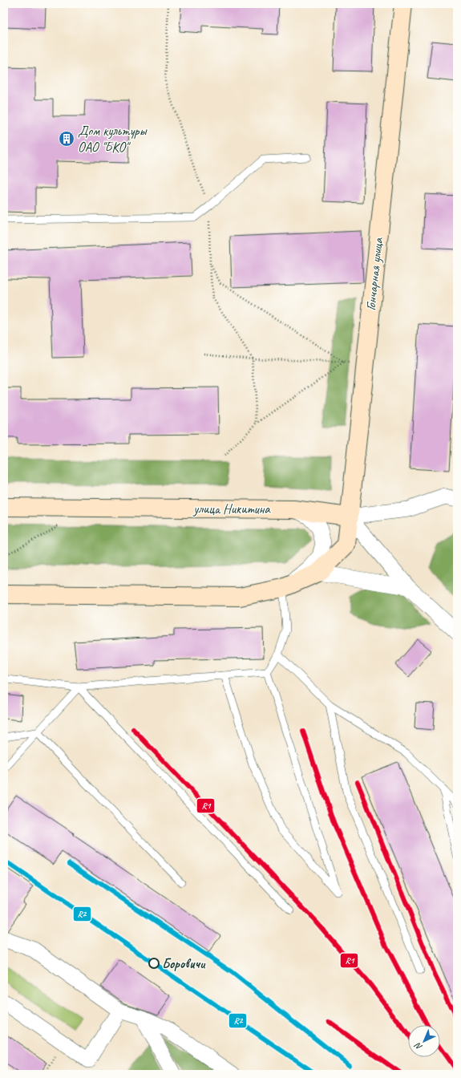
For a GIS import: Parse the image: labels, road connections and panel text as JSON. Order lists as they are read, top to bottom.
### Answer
{
  "streets": {
    "street": ["Гончарная улица", "улица Никитина"]
  },
  "crossings": [
    ["Гончарная улица", "улица Никитина"]
  ],
  "places": {
    "building": ["Дом культуры ОАО \"БКО\""],
    "other": ["Боровичи"]
  },
  "lines": ["transit line R1", "transit line R2"],
  "north": "bottom left"
}
